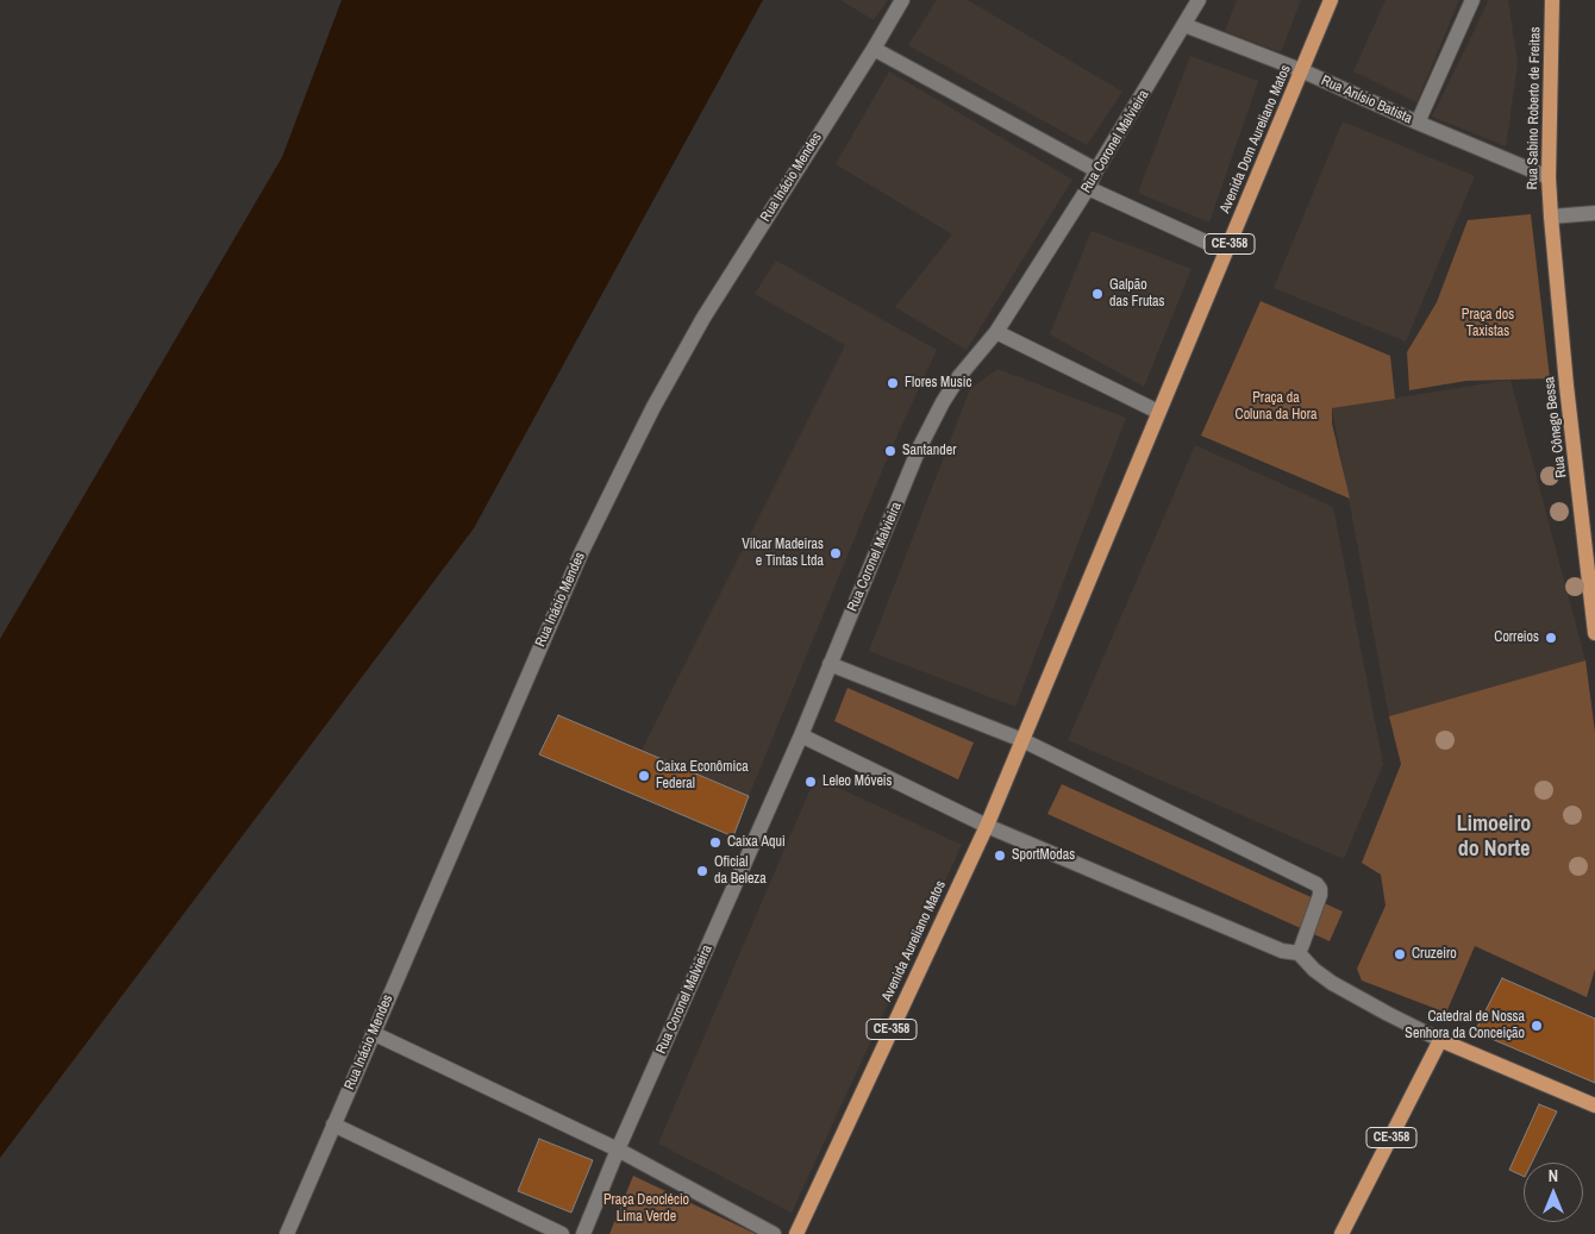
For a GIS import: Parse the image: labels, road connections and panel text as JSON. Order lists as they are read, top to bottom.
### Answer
{
  "streets": {
    "main road": [
      "Rua Sabino Roberto de Freitas",
      "Avenida Dom Aureliano Matos",
      "CE-358",
      "Rua Cônego Bessa",
      "Avenida Aureliano Matos"
    ],
    "street": ["Rua Anísio Batista", "Rua Coronel Malvieira", "Rua Inácio Mendes"]
  },
  "crossings": [
    ["Rua Anísio Batista", "Rua Sabino Roberto de Freitas"],
    ["Rua Anísio Batista", "Avenida Dom Aureliano Matos"],
    ["Rua Anísio Batista", "Rua Coronel Malvieira"],
    ["Rua Sabino Roberto de Freitas", "Rua Cônego Bessa"],
    ["Avenida Dom Aureliano Matos", "CE-358"],
    ["CE-358", "Avenida Aureliano Matos"]
  ],
  "districts": ["Limoeiro do Norte"],
  "parks": ["Praça dos Taxistas", "Praça da Coluna da Hora", "Praça Deoclécio Lima Verde"],
  "places": [
    "Galpão das Frutas",
    "Flores Music",
    "Santander",
    "Vilcar Madeiras e Tintas Ltda",
    "Correios",
    "Caixa Econômica Federal",
    "Leleo Móveis",
    "Caixa Aqui",
    "SportModas",
    "Oficial da Beleza",
    "Cruzeiro",
    "Catedral de Nossa Senhora da Conceição"
  ],
  "north": "top"
}
